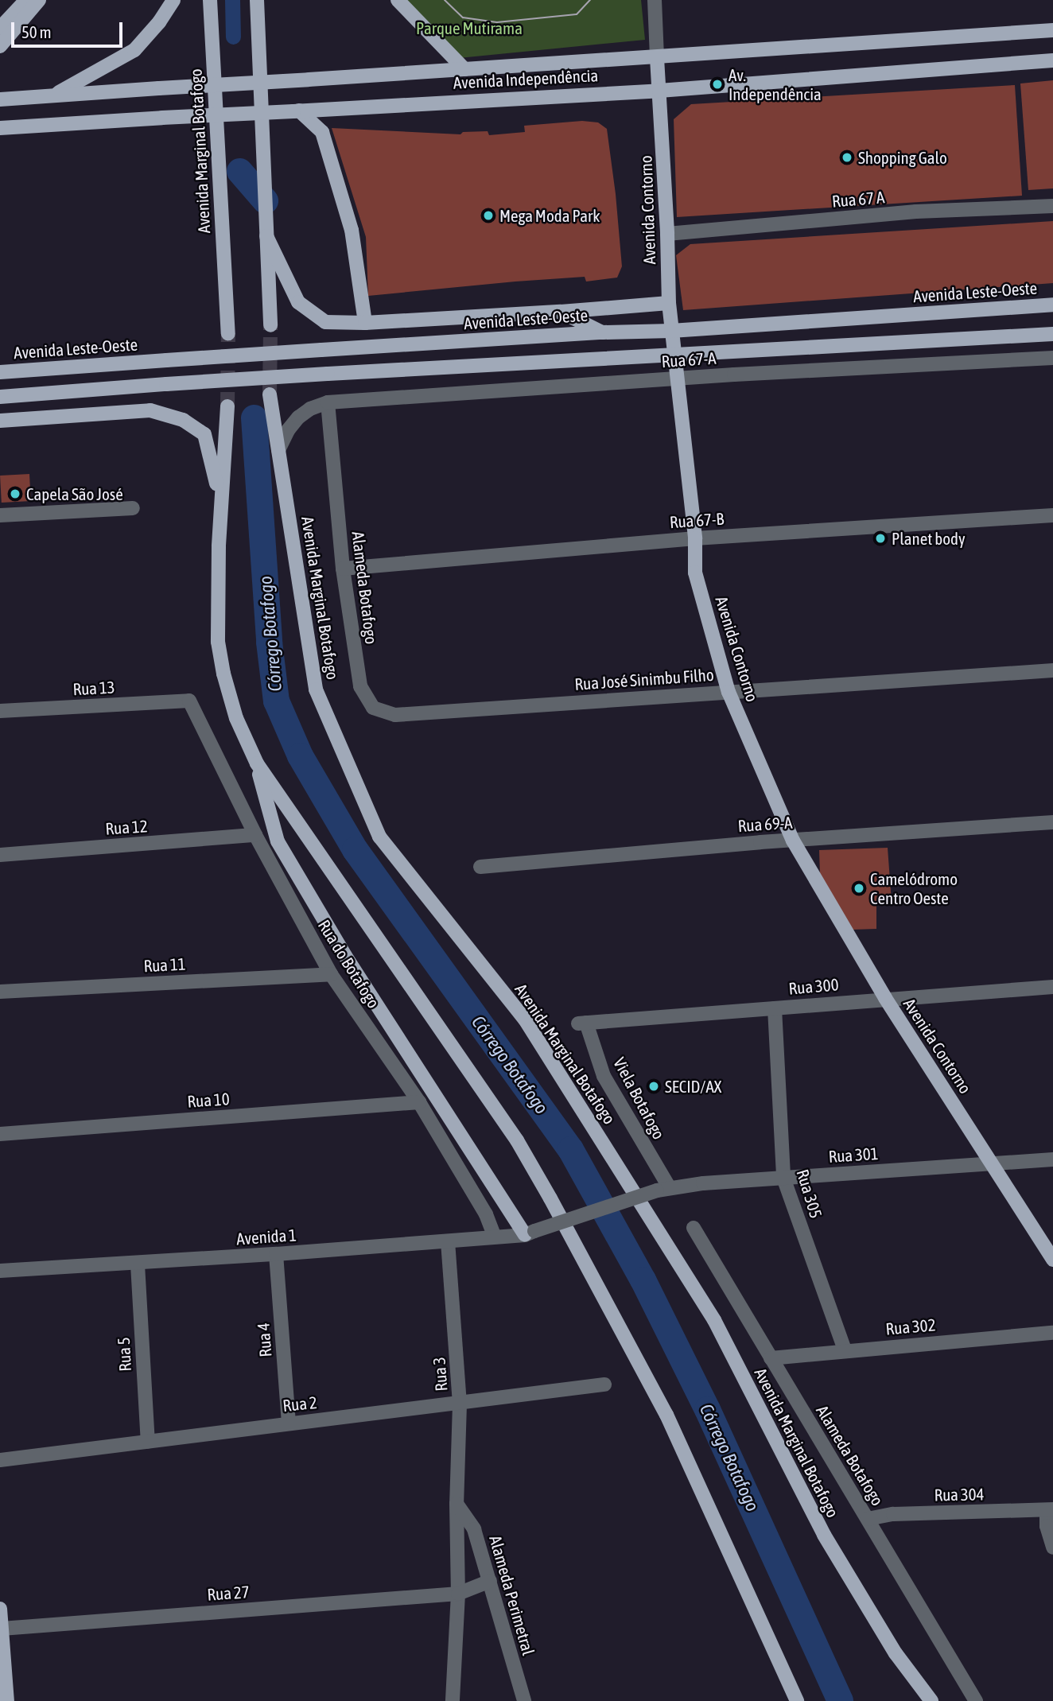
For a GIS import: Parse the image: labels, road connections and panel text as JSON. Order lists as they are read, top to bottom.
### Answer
{
  "streets": {
    "main road": [
      "Avenida Independência",
      "Avenida Marginal Botafogo",
      "Avenida Contorno",
      "Avenida Leste-Oeste"
    ],
    "street": [
      "Rua 67 A",
      "Rua 67-A",
      "Rua 67-B",
      "Alameda Botafogo",
      "Rua José Sinimbu Filho",
      "Rua 13",
      "Rua 69-A",
      "Rua 12",
      "Rua do Botafogo",
      "Rua 11",
      "Rua 300",
      "Viela Botafogo",
      "Rua 10",
      "Rua 301",
      "Rua 305",
      "Avenida 1",
      "Rua 302",
      "Rua 4",
      "Rua 5",
      "Rua 3",
      "Rua 2",
      "Rua 304",
      "Rua 27",
      "Alameda Perimetral"
    ]
  },
  "crossings": [
    ["Avenida Independência", "Avenida Contorno"],
    ["Rua 67 A", "Avenida Contorno"],
    ["Avenida Contorno", "Avenida Leste-Oeste"],
    ["Avenida Contorno", "Rua 67-A"],
    ["Avenida Contorno", "Rua 67-B"],
    ["Avenida Contorno", "Rua José Sinimbu Filho"],
    ["Avenida Contorno", "Rua 69-A"],
    ["Avenida Contorno", "Rua 300"],
    ["Avenida Contorno", "Rua 301"],
    ["Rua 67-A", "Alameda Botafogo"],
    ["Rua 67-B", "Alameda Botafogo"],
    ["Alameda Botafogo", "Rua José Sinimbu Filho"],
    ["Alameda Botafogo", "Rua 302"],
    ["Alameda Botafogo", "Rua 304"],
    ["Rua 13", "Rua do Botafogo"],
    ["Rua 12", "Rua do Botafogo"],
    ["Rua do Botafogo", "Rua 11"],
    ["Rua do Botafogo", "Rua 10"],
    ["Rua do Botafogo", "Avenida 1"],
    ["Rua 300", "Viela Botafogo"],
    ["Rua 300", "Rua 305"],
    ["Viela Botafogo", "Rua 301"],
    ["Rua 301", "Rua 305"],
    ["Rua 301", "Avenida 1"],
    ["Rua 305", "Rua 302"],
    ["Avenida 1", "Rua 4"],
    ["Avenida 1", "Rua 5"],
    ["Avenida 1", "Rua 3"],
    ["Rua 4", "Rua 2"],
    ["Rua 5", "Rua 2"],
    ["Rua 3", "Rua 2"],
    ["Rua 3", "Rua 27"],
    ["Rua 3", "Alameda Perimetral"],
    ["Rua 27", "Alameda Perimetral"]
  ],
  "water": ["Córrego Botafogo"],
  "parks": ["Parque Mutirama"],
  "places": [
    "Av. Independência",
    "Shopping Galo",
    "Mega Moda Park",
    "Capela São José",
    "Planet body",
    "Camelódromo Centro Oeste",
    "SECID/AX"
  ],
  "scale_bar": "50 m"
}
